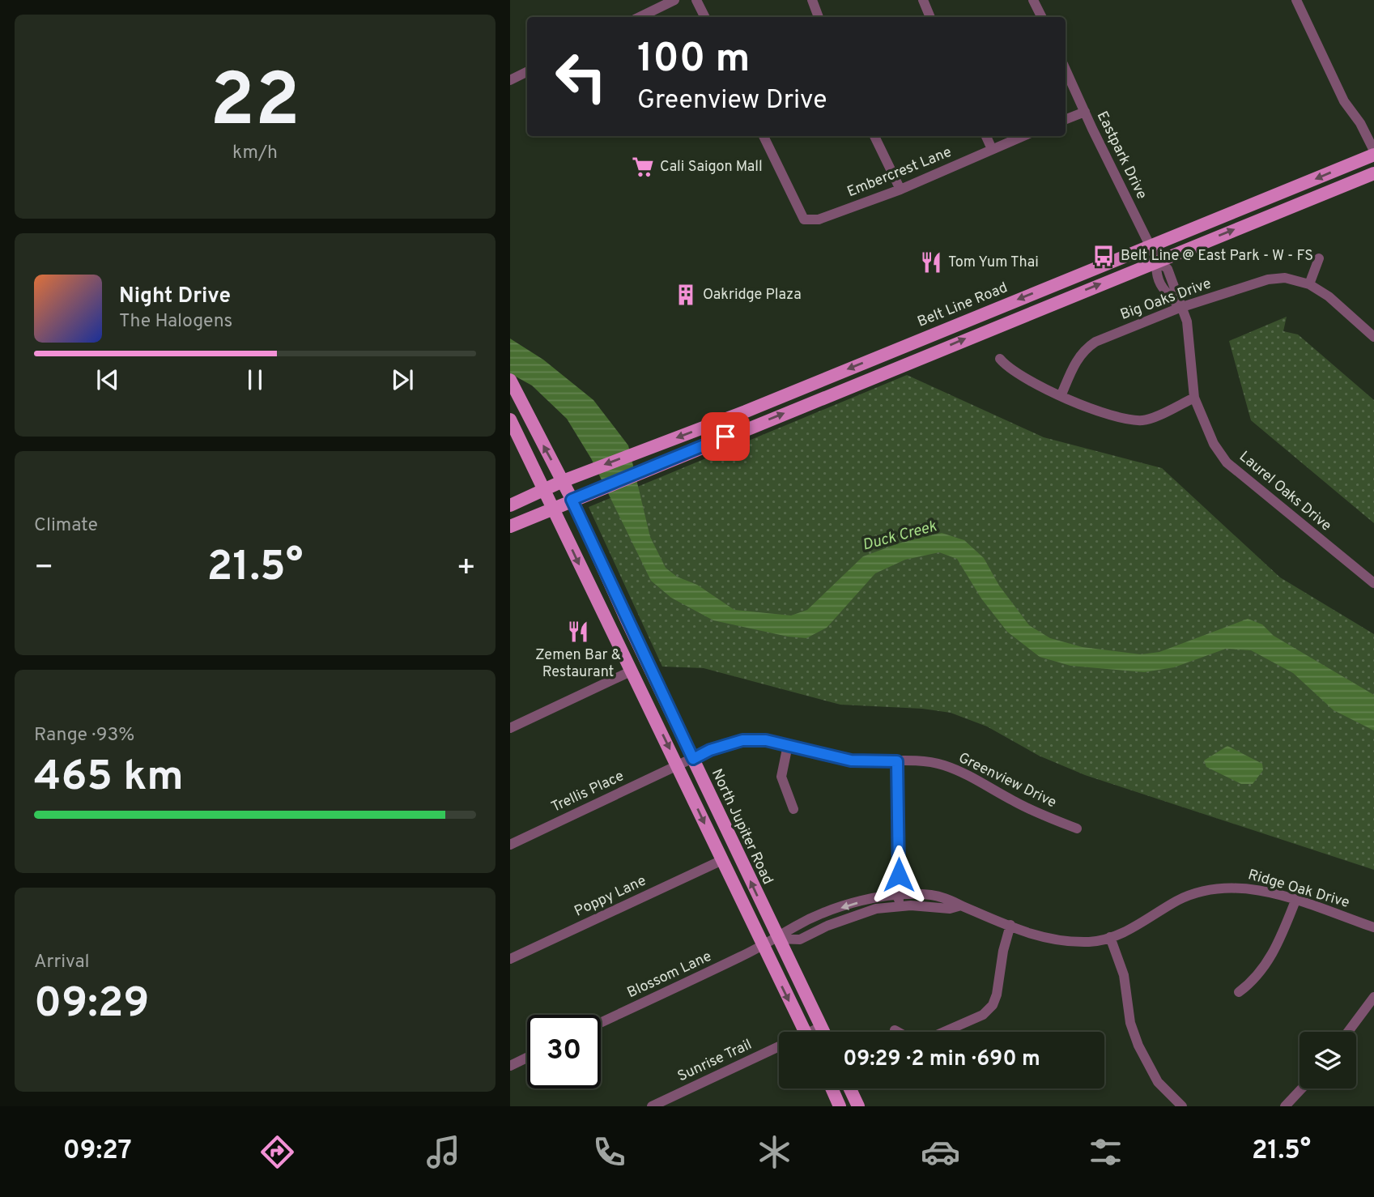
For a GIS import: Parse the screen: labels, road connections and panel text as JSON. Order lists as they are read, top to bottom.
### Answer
{
  "streets": {
    "main road": ["Belt Line Road", "North Jupiter Road"],
    "street": [
      "Eastpark Drive",
      "Embercrest Lane",
      "Big Oaks Drive",
      "Laurel Oaks Drive",
      "Greenview Drive",
      "Trellis Place",
      "Ridge Oak Drive",
      "Poppy Lane",
      "Blossom Lane",
      "Sunrise Trail"
    ]
  },
  "crossings": [
    ["Eastpark Drive", "Belt Line Road"],
    ["Eastpark Drive", "Laurel Oaks Drive"],
    ["Big Oaks Drive", "Laurel Oaks Drive"],
    ["Belt Line Road", "North Jupiter Road"],
    ["Greenview Drive", "Trellis Place"],
    ["Greenview Drive", "North Jupiter Road"],
    ["Trellis Place", "North Jupiter Road"],
    ["North Jupiter Road", "Ridge Oak Drive"],
    ["North Jupiter Road", "Blossom Lane"],
    ["North Jupiter Road", "Sunrise Trail"],
    ["Ridge Oak Drive", "Blossom Lane"]
  ],
  "water": ["Duck Creek"],
  "places": {
    "supermarket": ["Cali Saigon Mall"],
    "bus stop": ["Belt Line @ East Park - W - FS"],
    "restaurant": ["Tom Yum Thai", "Zemen Bar & Restaurant"],
    "building": ["Oakridge Plaza"]
  },
  "page": {
    "tile": [
      ["22", "km/h"],
      "Climate",
      ["Range · 93%", "465 km"],
      ["Arrival", "09:29"]
    ],
    "turn": ["100 m", "Greenview Drive"],
    "song": ["Night Drive", "The Halogens"],
    "heat": ["−", "21.5°", "+"],
    "limit": "30",
    "trip": "09:29 · 2 min · 690 m",
    "tabs": ["09:27", "21.5°"]
  }
}
